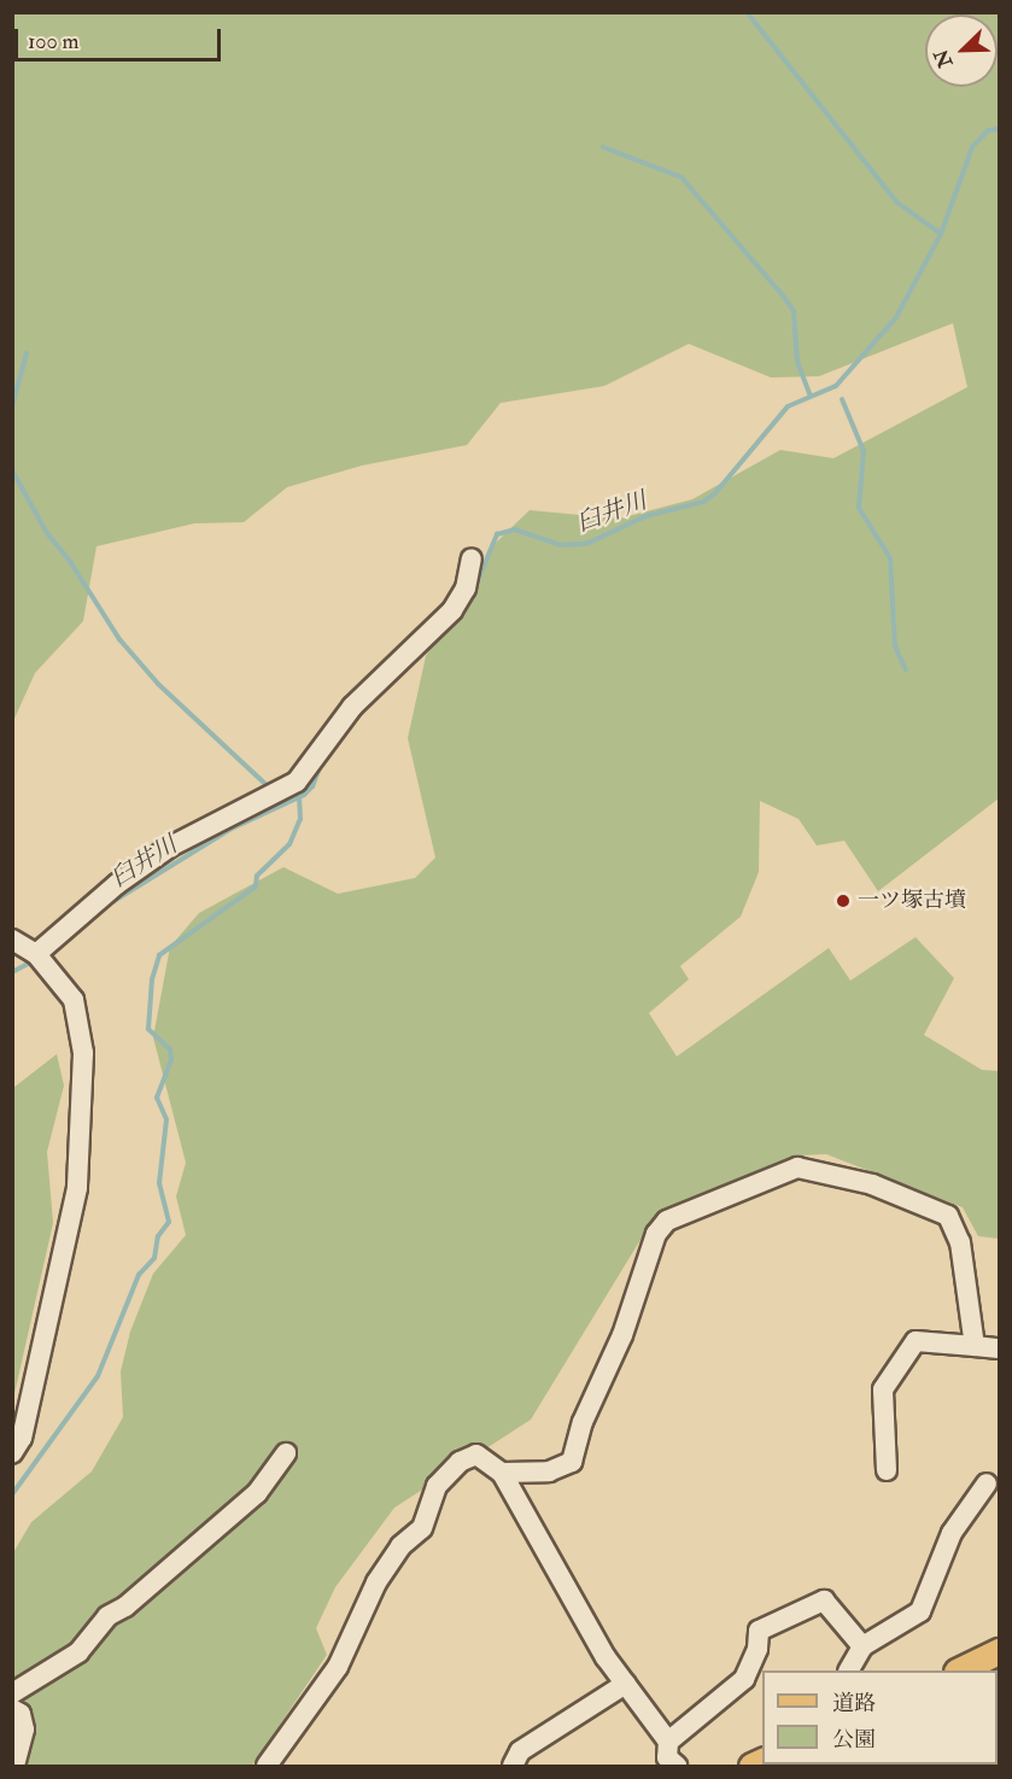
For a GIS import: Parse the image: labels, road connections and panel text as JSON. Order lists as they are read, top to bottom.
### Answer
{
  "water": ["臼井川"],
  "places": ["一ツ塚古墳"],
  "legend": ["道路", "公園"],
  "scale_bar": "100 m",
  "north": "bottom left"
}
